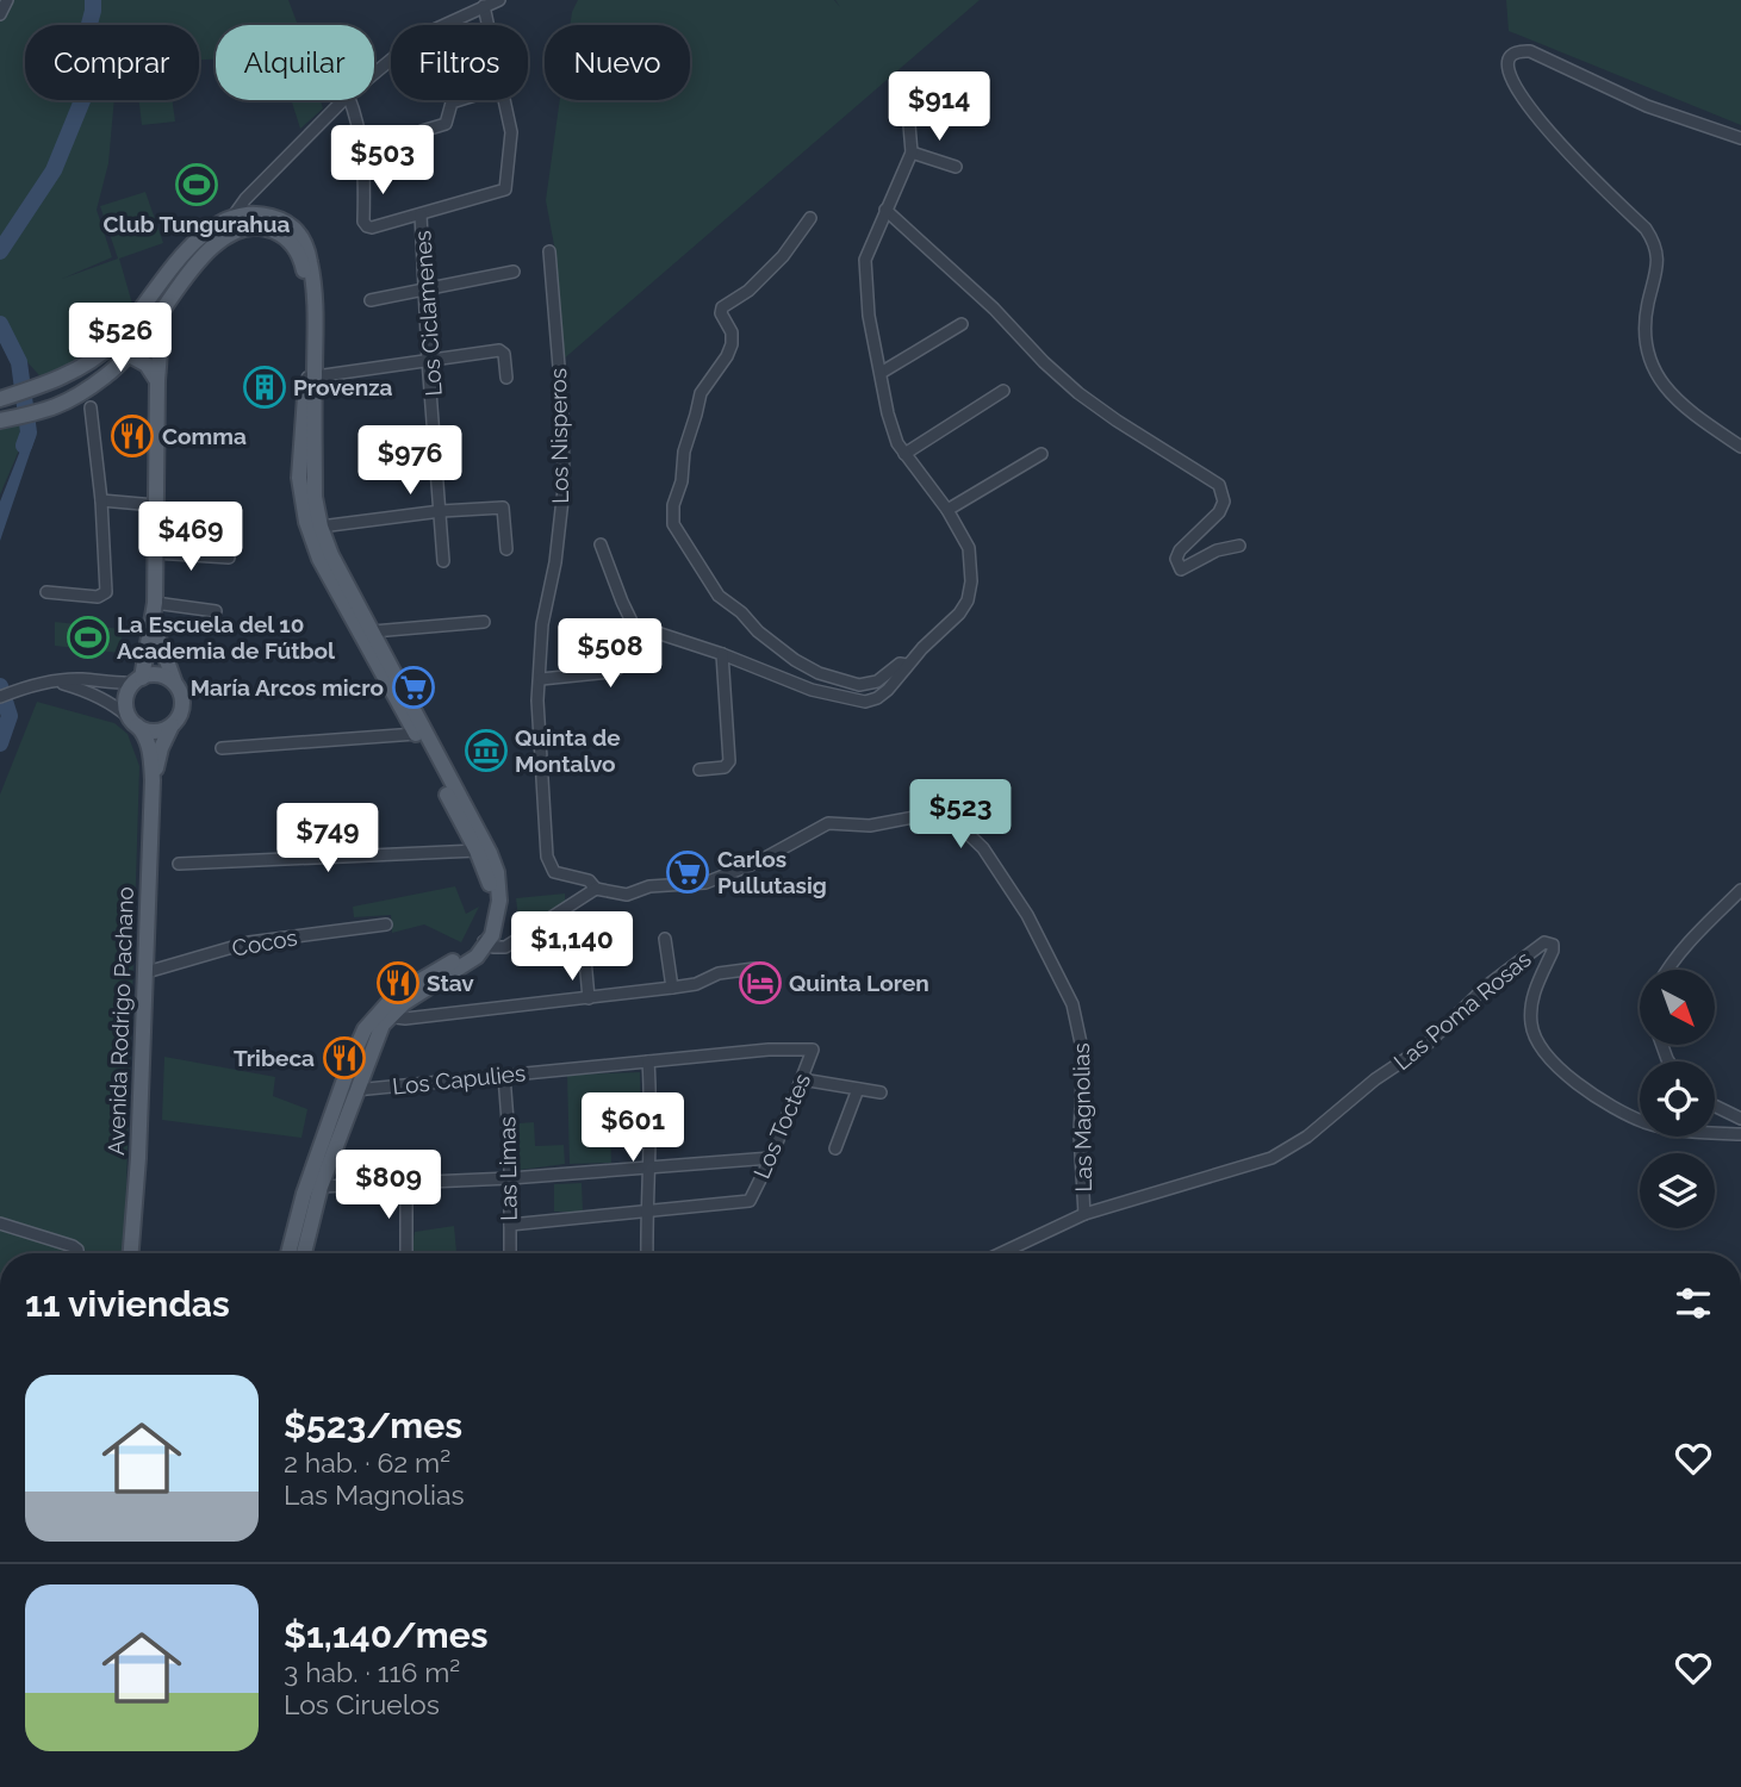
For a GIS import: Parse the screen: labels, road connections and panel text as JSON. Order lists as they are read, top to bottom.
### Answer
{
  "streets": {
    "main road": ["Avenida Rodrigo Pachano"],
    "street": [
      "Los Ciclamenes",
      "Los Nisperos",
      "Cocos",
      "Las Poma Rosas",
      "Los Capulies",
      "Las Magnolias",
      "Los Toctes",
      "Las Limas"
    ]
  },
  "crossings": [
    ["Los Nisperos", "Las Magnolias"],
    ["Cocos", "Avenida Rodrigo Pachano"],
    ["Las Poma Rosas", "Las Magnolias"],
    ["Los Capulies", "Los Toctes"],
    ["Los Capulies", "Las Limas"]
  ],
  "places": {
    "sports": ["Club Tungurahua", "La Escuela del 10 Academia de Fútbol"],
    "building": ["Provenza"],
    "restaurant": ["Comma", "Stav", "Tribeca"],
    "supermarket": ["María Arcos micro", "Carlos Pullutasig"],
    "museum": ["Quinta de Montalvo"],
    "hotel": ["Quinta Loren"]
  },
  "north": "bottom right",
  "page": {
    "chip": [
      "Comprar",
      "Alquilar",
      "Filtros",
      "Nuevo"
    ],
    "price": [
      "$914",
      "$503",
      "$526",
      "$976",
      "$469",
      "$508",
      "$523",
      "$749",
      "$1,140",
      "$601",
      "$809"
    ],
    "heading": "11 viviendas",
    "list": [
      {
        "name": "$523/mes",
        "note": "2 hab. · 62 m² · Las Magnolias"
      },
      {
        "name": "$1,140/mes",
        "note": "3 hab. · 116 m² · Los Ciruelos"
      }
    ]
  }
}
